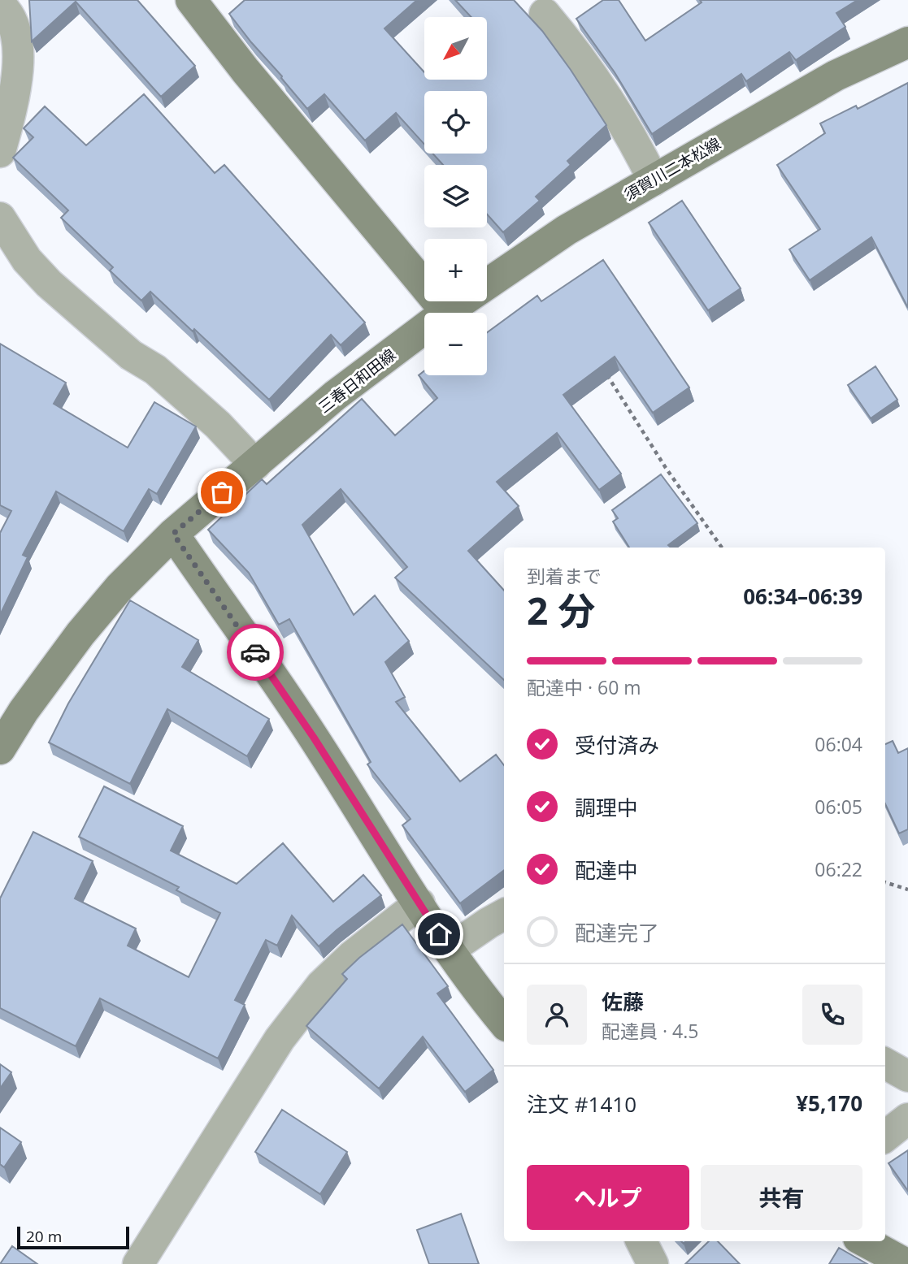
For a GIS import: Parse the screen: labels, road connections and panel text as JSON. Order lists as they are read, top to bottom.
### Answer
{
  "streets": {
    "main road": ["須賀川二本松線", "三春日和田線"]
  },
  "crossings": [
    ["須賀川二本松線", "三春日和田線"]
  ],
  "scale_bar": "20 m",
  "north": "bottom left",
  "page": {
    "map_buttons": ["+", "−"],
    "heading": ["2 分", "到着まで", "06:34–06:39"],
    "panel": [
      "佐藤",
      "配達員 · 4.5",
      "注文 #1410",
      "¥5,170"
    ],
    "bar": "配達中 · 60 m",
    "list": [
      ["受付済み", "06:04"],
      ["調理中", "06:05"],
      ["配達中", "06:22"],
      "配達完了"
    ],
    "buttons": ["ヘルプ", "共有"],
    "scale": "20 m"
  }
}
